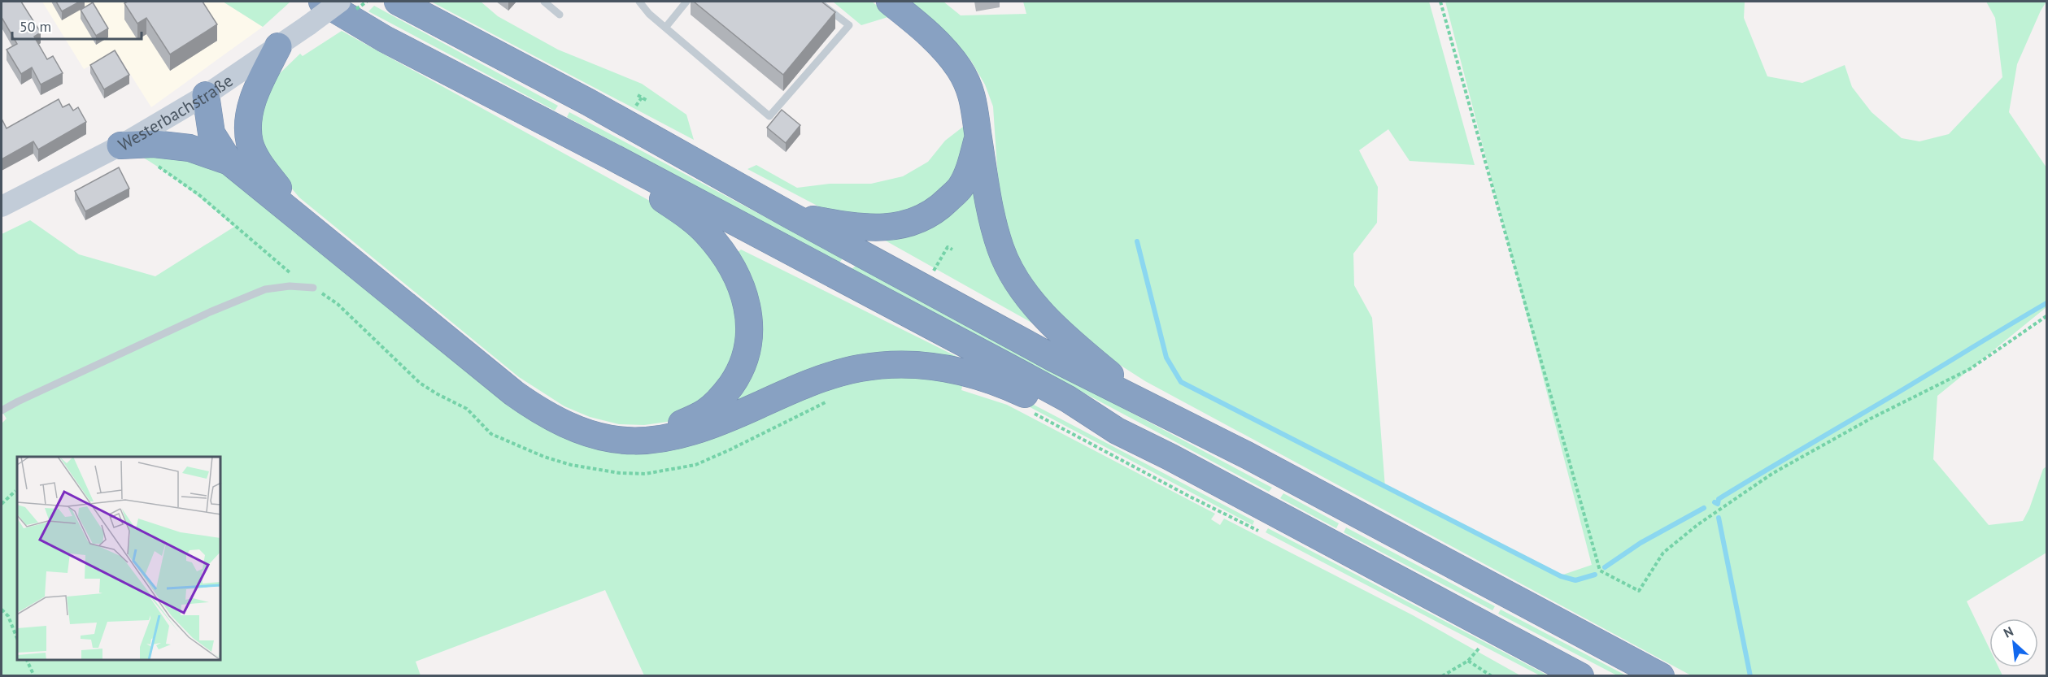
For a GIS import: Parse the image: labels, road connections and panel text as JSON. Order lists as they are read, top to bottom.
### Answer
{
  "streets": {
    "main road": ["Westerbachstraße"]
  },
  "scale_bar": "50 m",
  "north": "top left"
}
